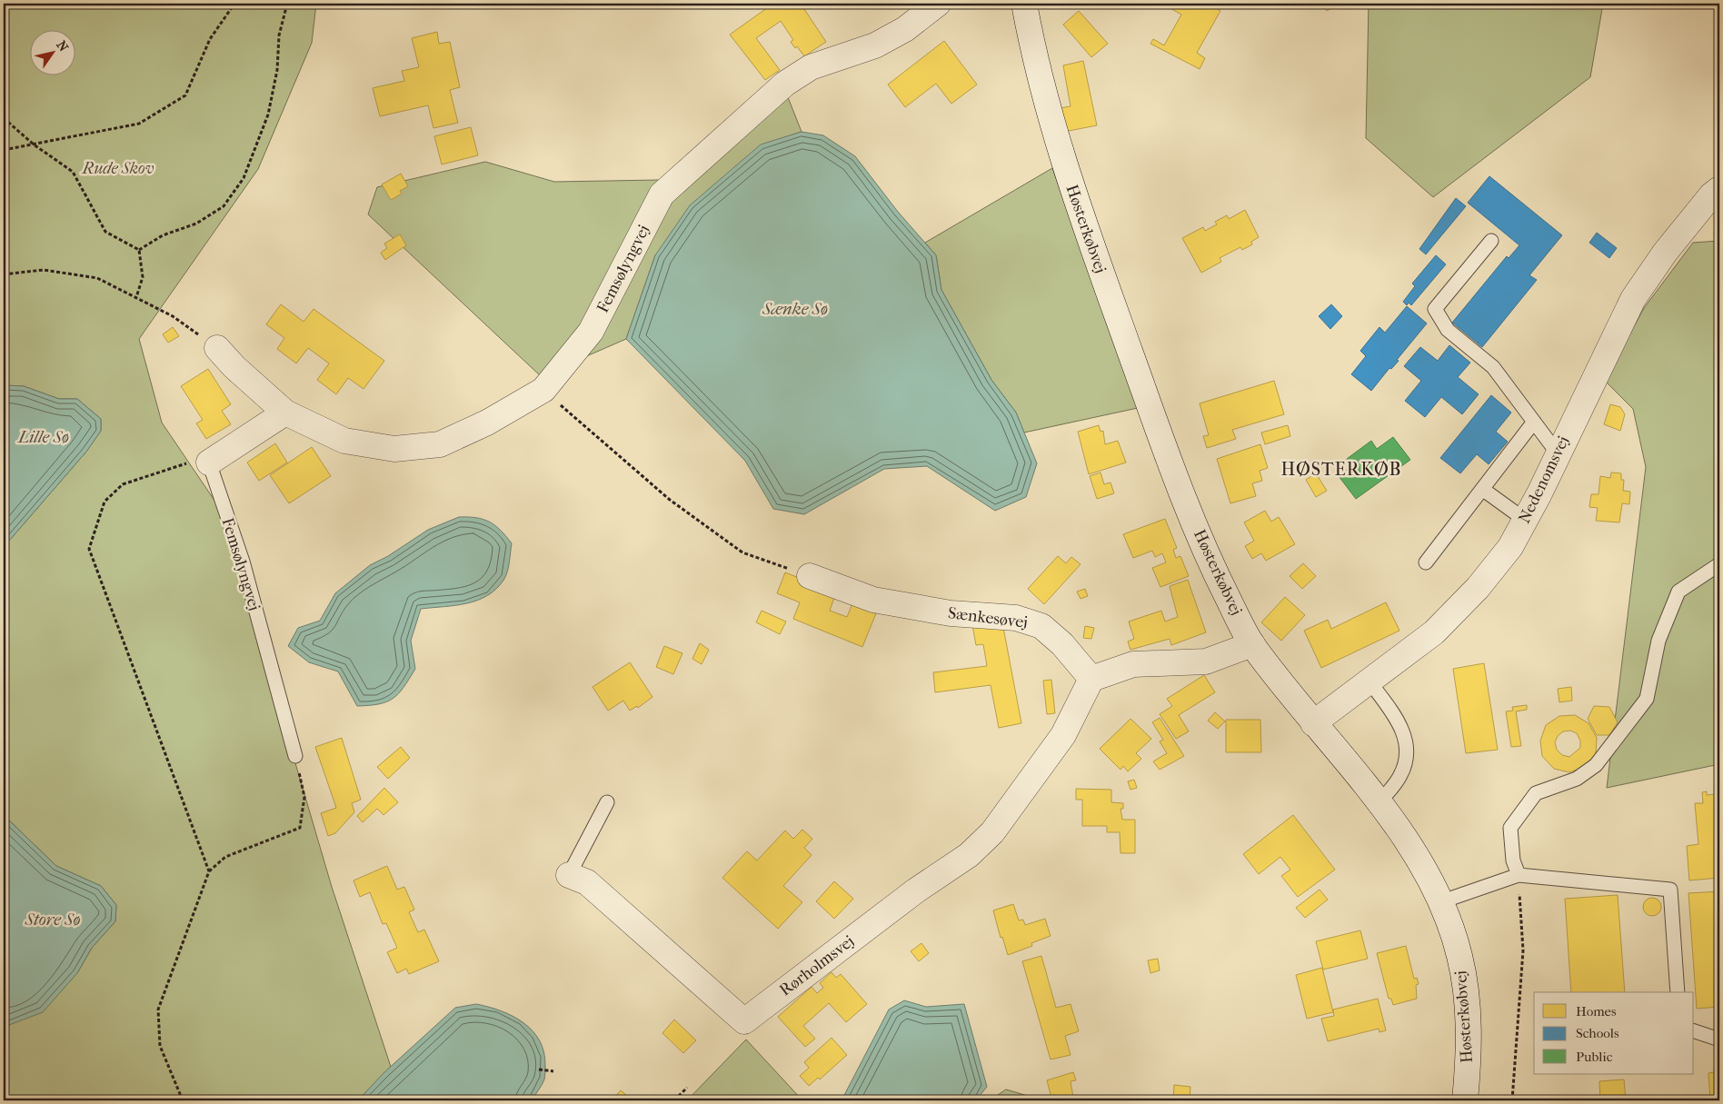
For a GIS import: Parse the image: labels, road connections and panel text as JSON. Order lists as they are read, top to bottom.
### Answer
{
  "streets": {
    "street": [
      "Høsterkøbvej",
      "Femsølyngvej",
      "Nedenomsvej",
      "Sænkesøvej",
      "Rørholmsvej"
    ]
  },
  "crossings": [
    ["Høsterkøbvej", "Nedenomsvej"],
    ["Sænkesøvej", "Rørholmsvej"]
  ],
  "districts": ["HØSTERKØB"],
  "water": ["Sænke Sø", "Lille Sø", "Store Sø"],
  "parks": ["Rude Skov"],
  "legend": ["Homes", "Schools", "Public"],
  "north": "top right"
}
